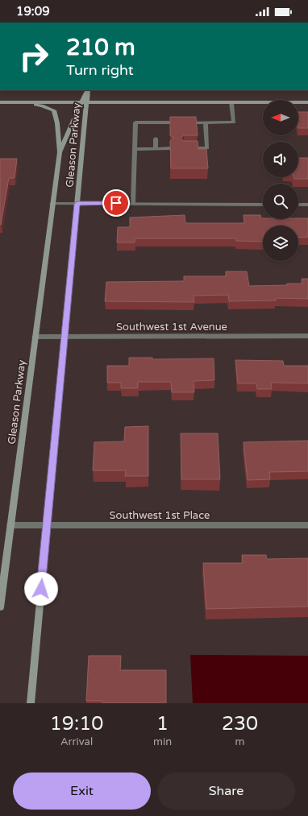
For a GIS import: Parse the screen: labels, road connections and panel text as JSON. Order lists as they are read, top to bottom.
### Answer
{
  "streets": {
    "main road": ["Gleason Parkway"],
    "street": ["Southwest 1st Avenue", "Southwest 1st Place"]
  },
  "crossings": [
    ["Gleason Parkway", "Southwest 1st Avenue"],
    ["Gleason Parkway", "Southwest 1st Place"]
  ],
  "north": "left",
  "page": {
    "status": "19:09",
    "turn": ["210 m", "Turn right"],
    "eta": [
      "19:10",
      "Arrival",
      "1",
      "min",
      "230",
      "m"
    ],
    "buttons": ["Exit", "Share"]
  }
}
